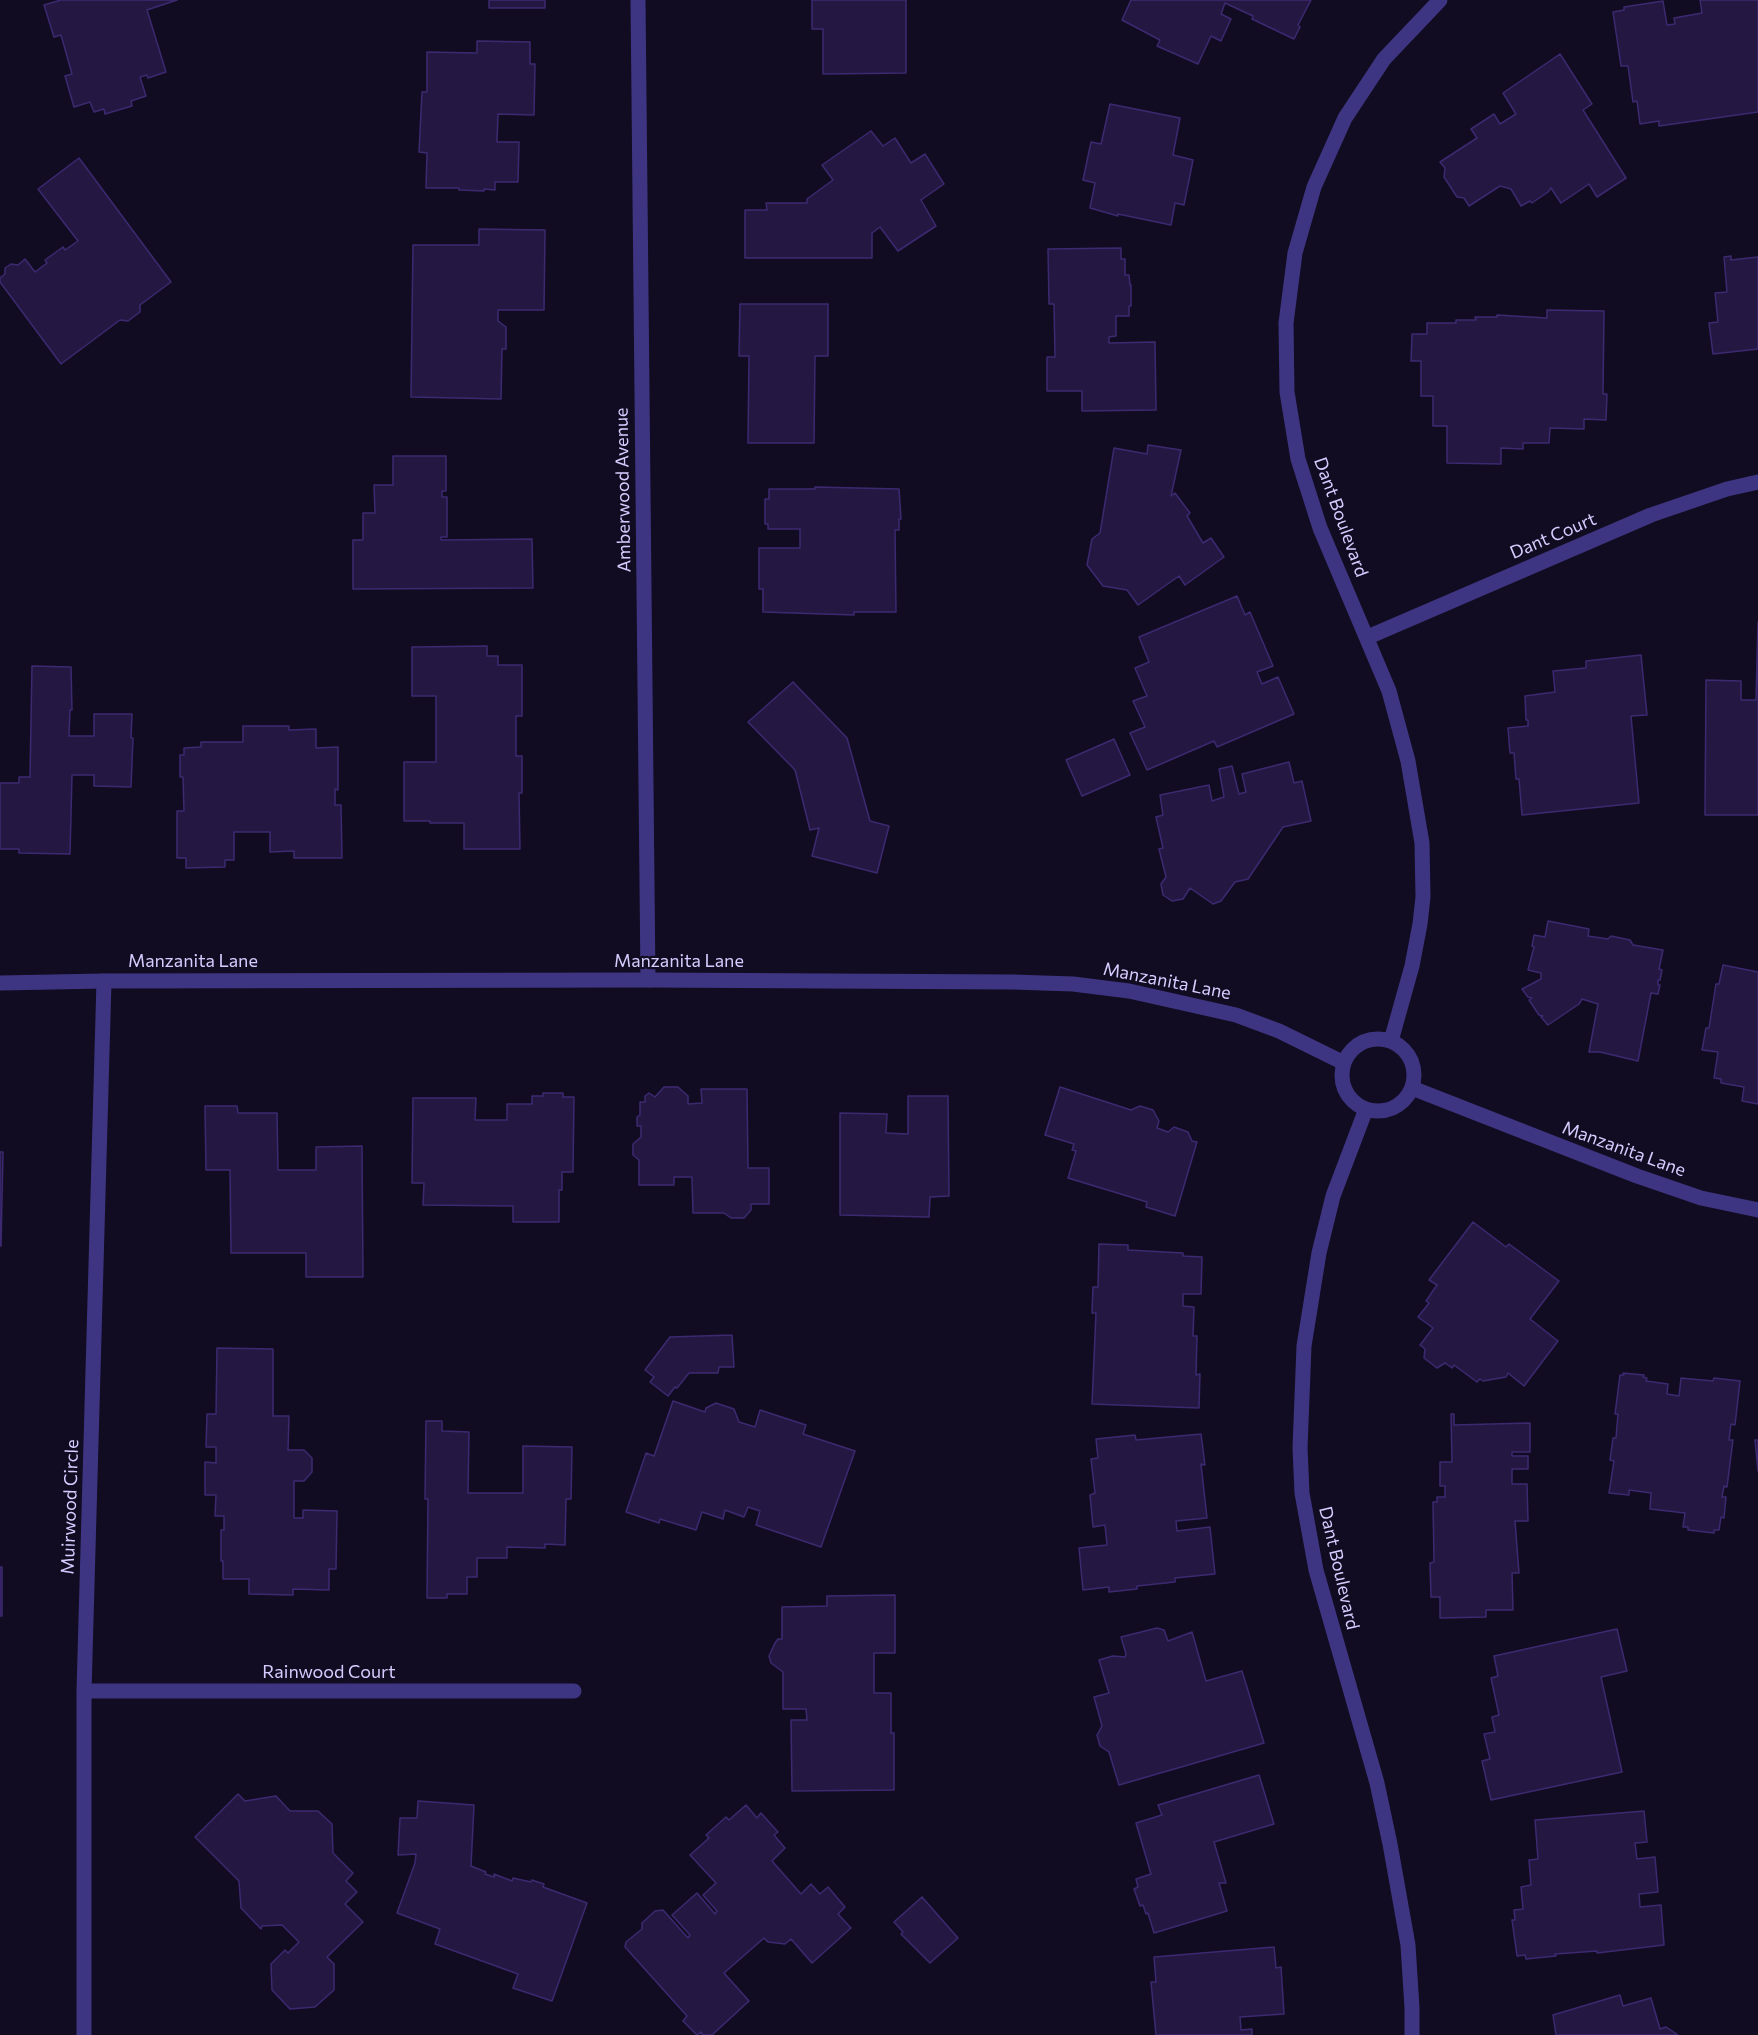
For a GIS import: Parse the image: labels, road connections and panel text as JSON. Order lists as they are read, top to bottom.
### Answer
{
  "streets": {
    "street": [
      "Amberwood Avenue",
      "Dant Boulevard",
      "Dant Court",
      "Manzanita Lane",
      "Muirwood Circle",
      "Rainwood Court"
    ]
  },
  "crossings": [
    ["Amberwood Avenue", "Manzanita Lane"],
    ["Dant Boulevard", "Dant Court"],
    ["Dant Boulevard", "Manzanita Lane"],
    ["Manzanita Lane", "Muirwood Circle"],
    ["Muirwood Circle", "Rainwood Court"]
  ]
}
